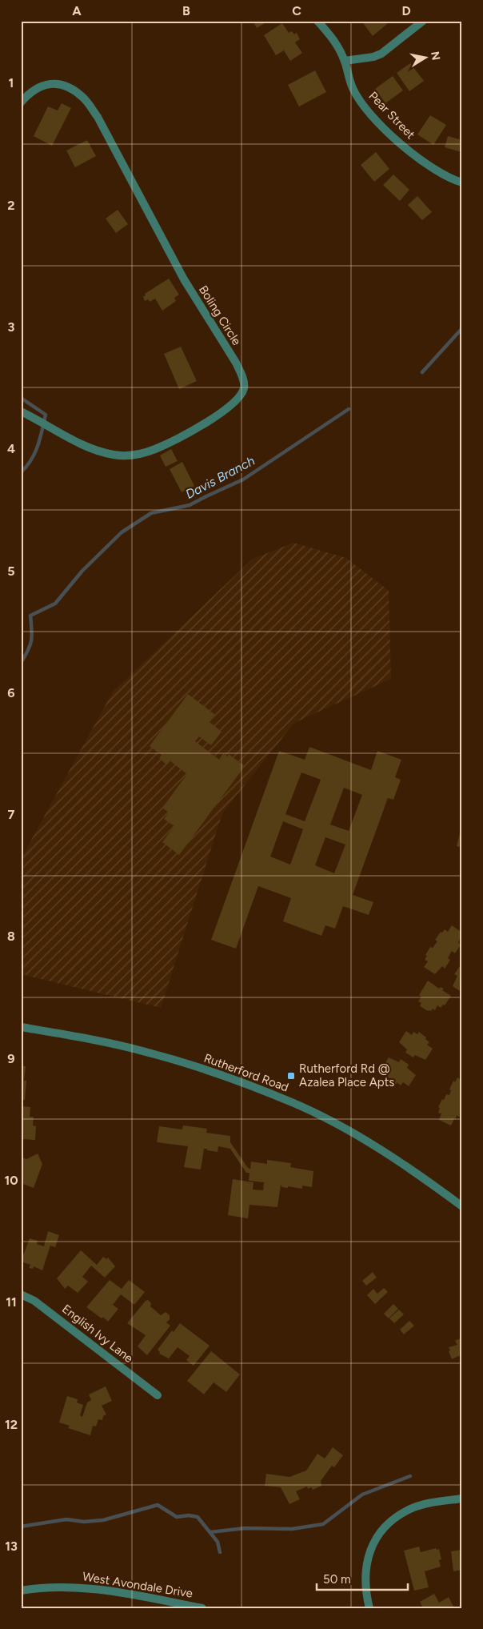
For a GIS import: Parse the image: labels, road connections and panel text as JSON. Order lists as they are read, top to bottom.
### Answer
{
  "streets": {
    "street": [
      "Pear Street",
      "Boling Circle",
      "Rutherford Road",
      "English Ivy Lane",
      "West Avondale Drive"
    ]
  },
  "water": ["Davis Branch"],
  "places": {
    "transit": ["Rutherford Rd @ Azalea Place Apts"]
  },
  "scale_bar": "50 m",
  "north": "right",
  "grid": {
    "columns": [
      "A",
      "B",
      "C",
      "D"
    ],
    "rows": [
      "1",
      "2",
      "3",
      "4",
      "5",
      "6",
      "7",
      "8",
      "9",
      "10",
      "11",
      "12",
      "13"
    ]
  }
}
